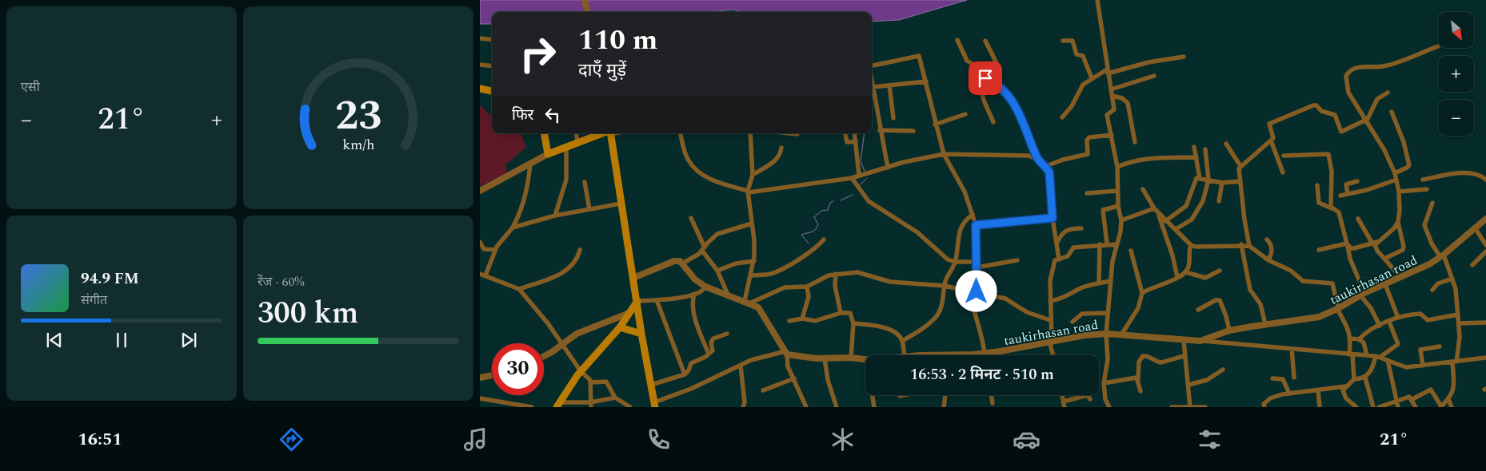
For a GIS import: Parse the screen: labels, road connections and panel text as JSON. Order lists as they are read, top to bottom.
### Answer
{
  "streets": {
    "street": ["taukirhasan road"]
  },
  "north": "bottom right",
  "page": {
    "tile": [
      "एसी",
      ["रेंज · 60%", "300 km"]
    ],
    "map_buttons": ["+", "−"],
    "turn": ["110 m", "दाएँ मुड़ें"],
    "then": "फिर",
    "heat": ["−", "21°", "+"],
    "song": ["94.9 FM", "संगीत"],
    "limit": "30",
    "trip": "16:53 · 2 मिनट · 510 m",
    "tabs": ["16:51", "21°"],
    "gauge": ["23", "km/h"]
  }
}
